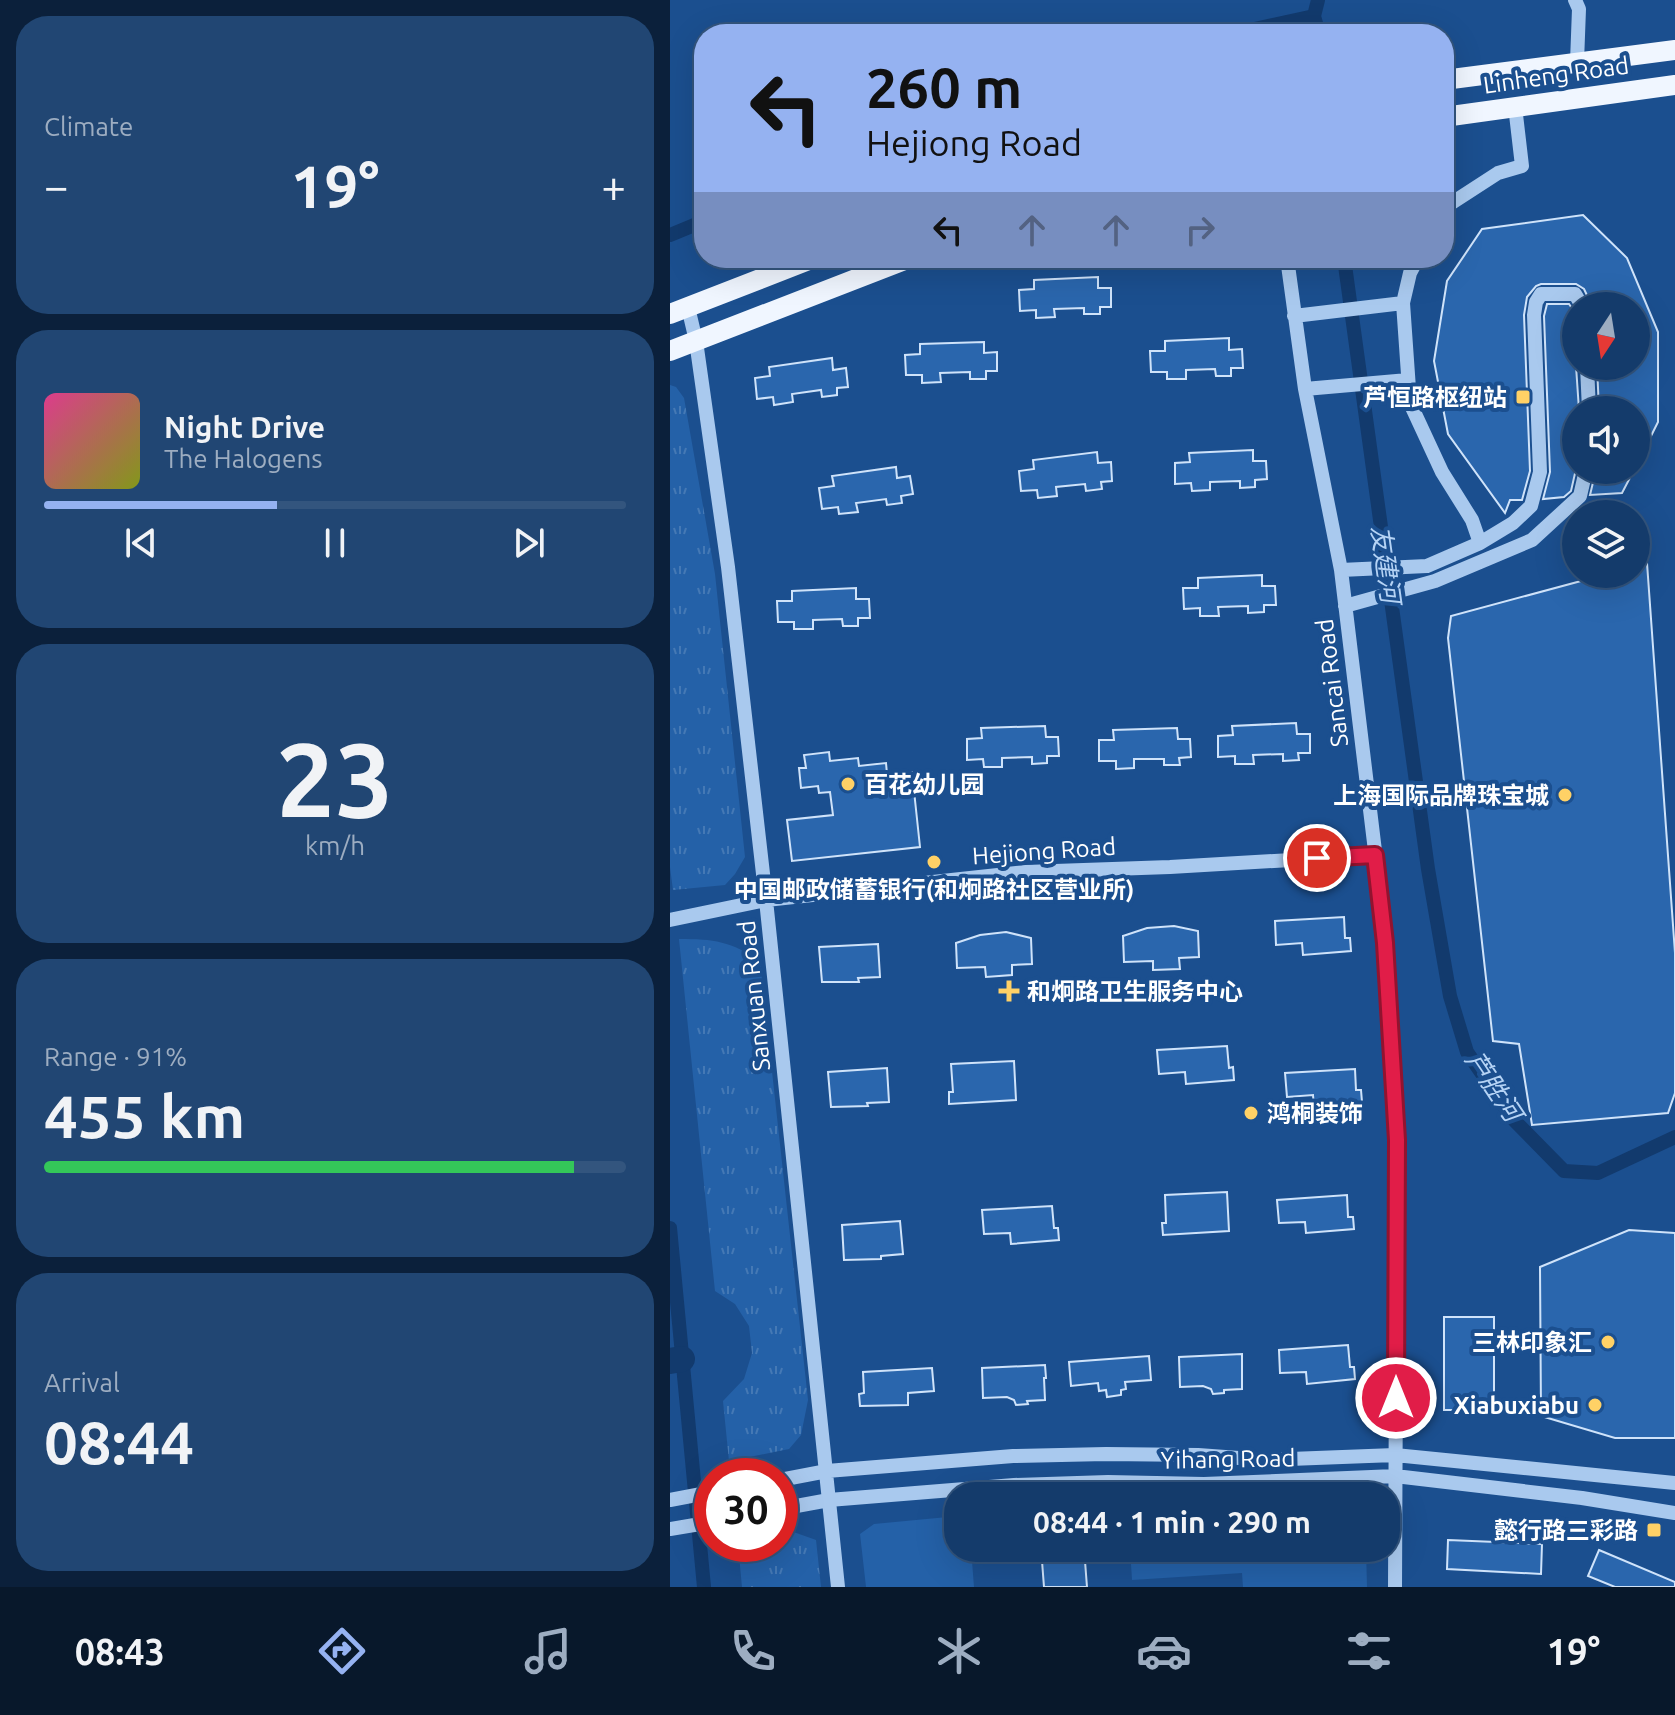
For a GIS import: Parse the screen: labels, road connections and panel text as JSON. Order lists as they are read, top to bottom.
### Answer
{
  "streets": {
    "main road": ["Linheng Road"],
    "street": [
      "Sancai Road",
      "Hejiong Road",
      "Sanxuan Road",
      "Yihang Road"
    ]
  },
  "crossings": [
    ["Sancai Road", "Hejiong Road"],
    ["Sancai Road", "Yihang Road"],
    ["Hejiong Road", "Sanxuan Road"],
    ["Sanxuan Road", "Yihang Road"]
  ],
  "water": ["友建河", "芦胜河"],
  "places": {
    "transit": ["芦恒路枢纽站", "懿行路三彩路"],
    "other": [
      "百花幼儿园",
      "上海国际品牌珠宝城",
      "中国邮政储蓄银行(和炯路社区营业所)",
      "鸿桐装饰",
      "三林印象汇",
      "Xiabuxiabu"
    ],
    "health": ["和炯路卫生服务中心"]
  },
  "north": "bottom",
  "page": {
    "tile": [
      "Climate",
      ["23", "km/h"],
      ["Range · 91%", "455 km"],
      ["Arrival", "08:44"]
    ],
    "turn": ["260 m", "Hejiong Road"],
    "heat": ["−", "19°", "+"],
    "song": ["Night Drive", "The Halogens"],
    "limit": "30",
    "trip": "08:44 · 1 min · 290 m",
    "tabs": ["08:43", "19°"]
  }
}
